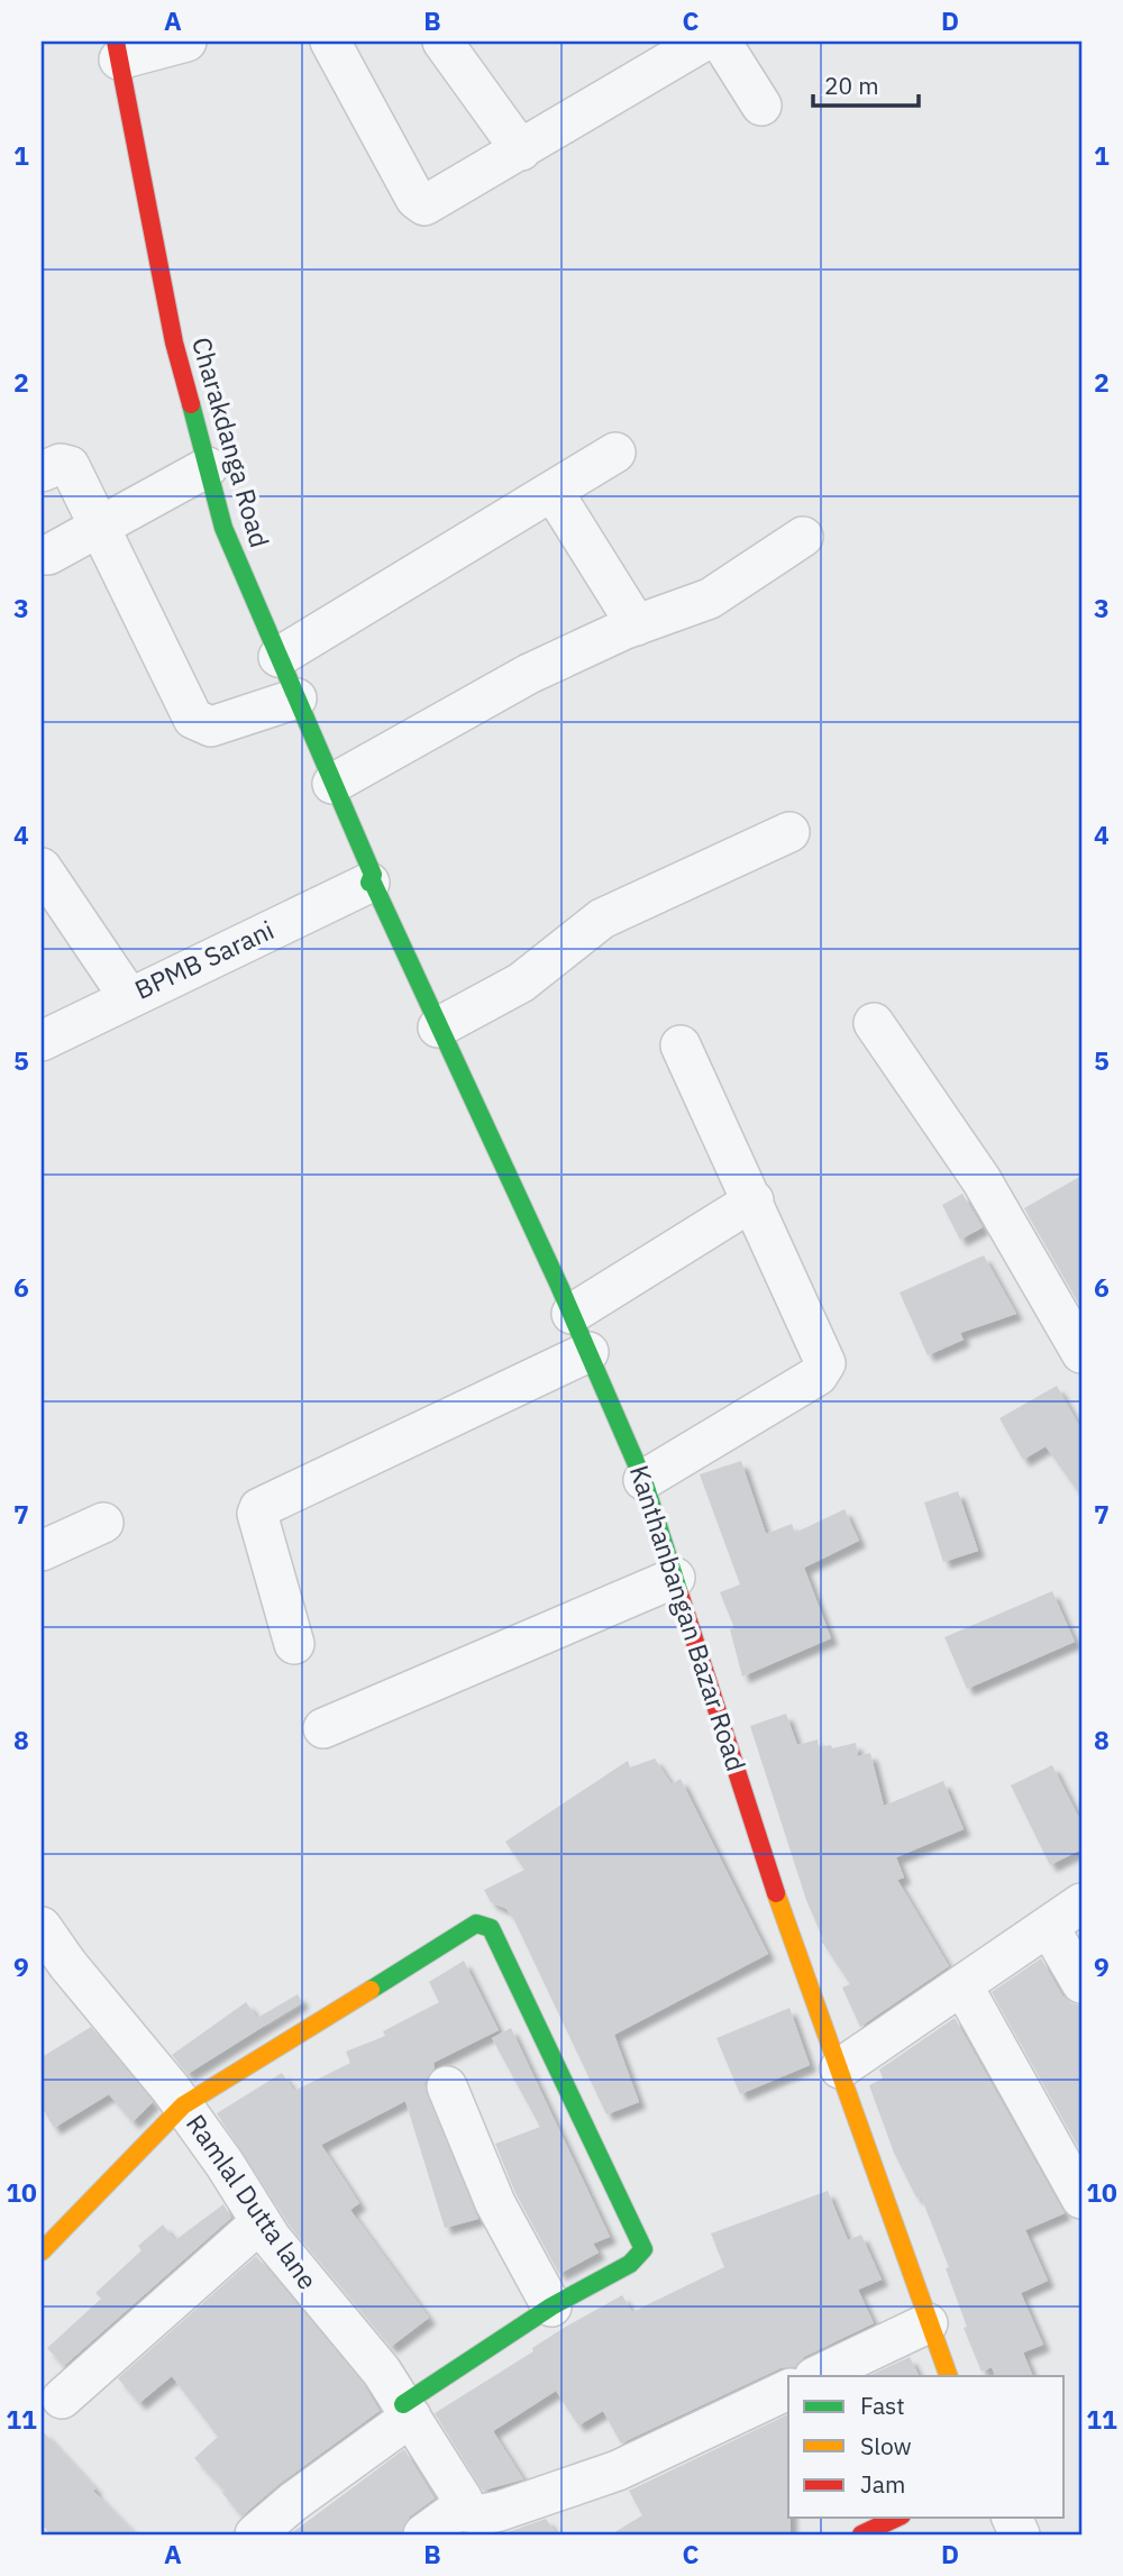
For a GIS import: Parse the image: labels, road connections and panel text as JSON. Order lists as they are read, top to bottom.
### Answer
{
  "streets": {
    "street": [
      "Charakdanga Road",
      "BPMB Sarani",
      "Kanthanbangan Bazar Road",
      "Ramlal Dutta lane"
    ]
  },
  "crossings": [
    ["Charakdanga Road", "BPMB Sarani"],
    ["Charakdanga Road", "Kanthanbangan Bazar Road"],
    ["BPMB Sarani", "Kanthanbangan Bazar Road"]
  ],
  "legend": ["Fast", "Slow", "Jam"],
  "scale_bar": "20 m",
  "grid": {
    "columns": [
      "A",
      "B",
      "C",
      "D"
    ],
    "rows": [
      "1",
      "2",
      "3",
      "4",
      "5",
      "6",
      "7",
      "8",
      "9",
      "10",
      "11"
    ]
  }
}
